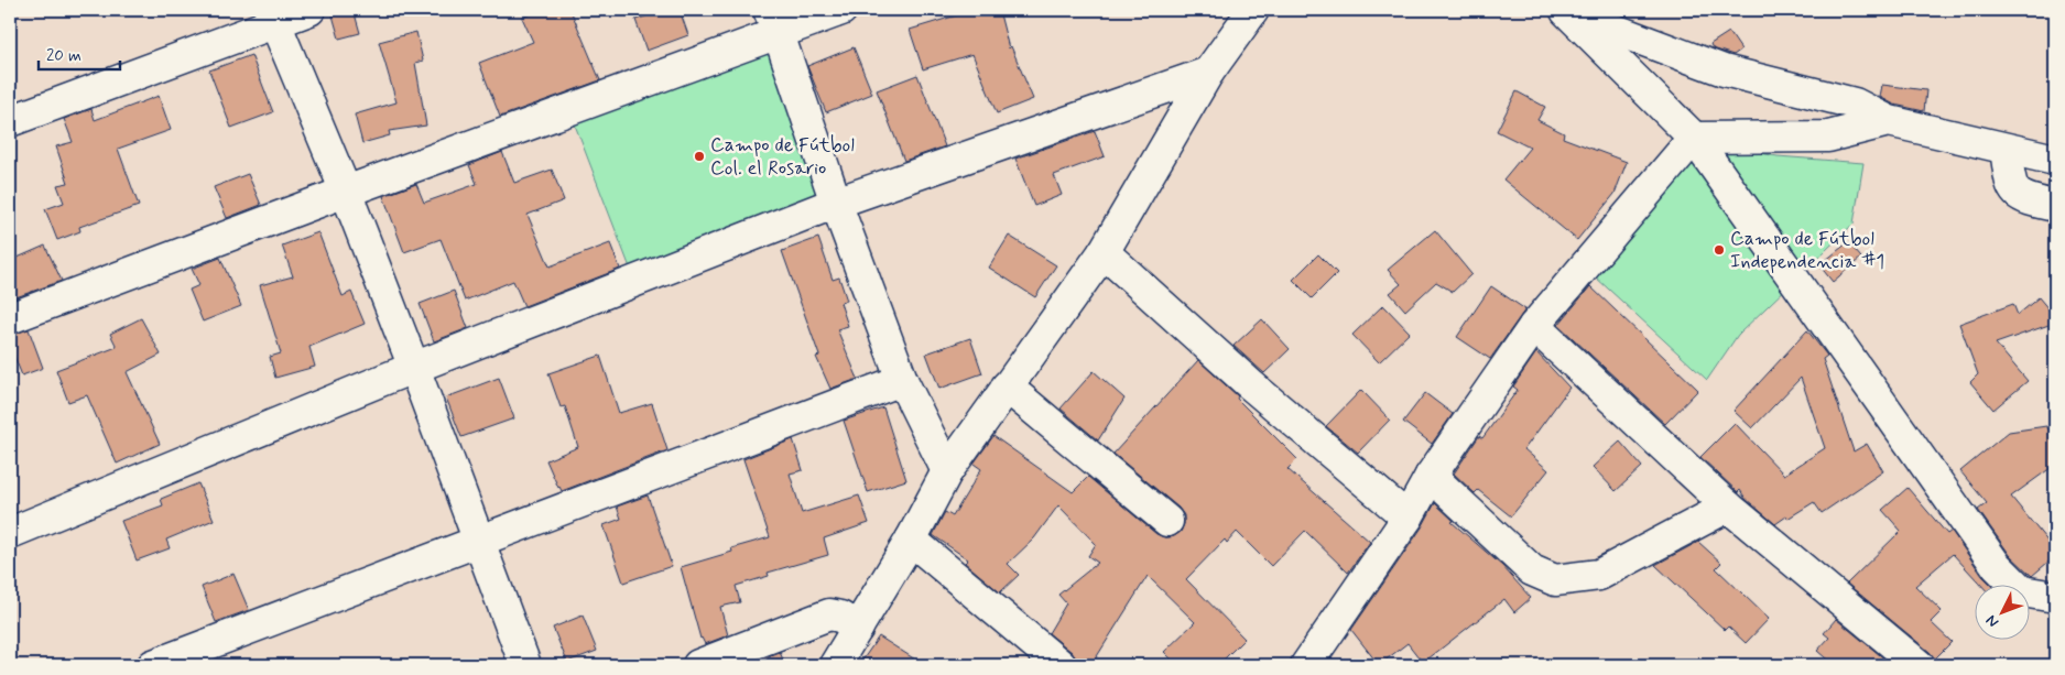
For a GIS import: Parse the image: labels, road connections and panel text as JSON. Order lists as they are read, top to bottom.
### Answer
{
  "places": ["Campo de Fútbol Col. el Rosario", "Campo de Fútbol Independencia #1"],
  "scale_bar": "20 m",
  "north": "bottom left"
}
